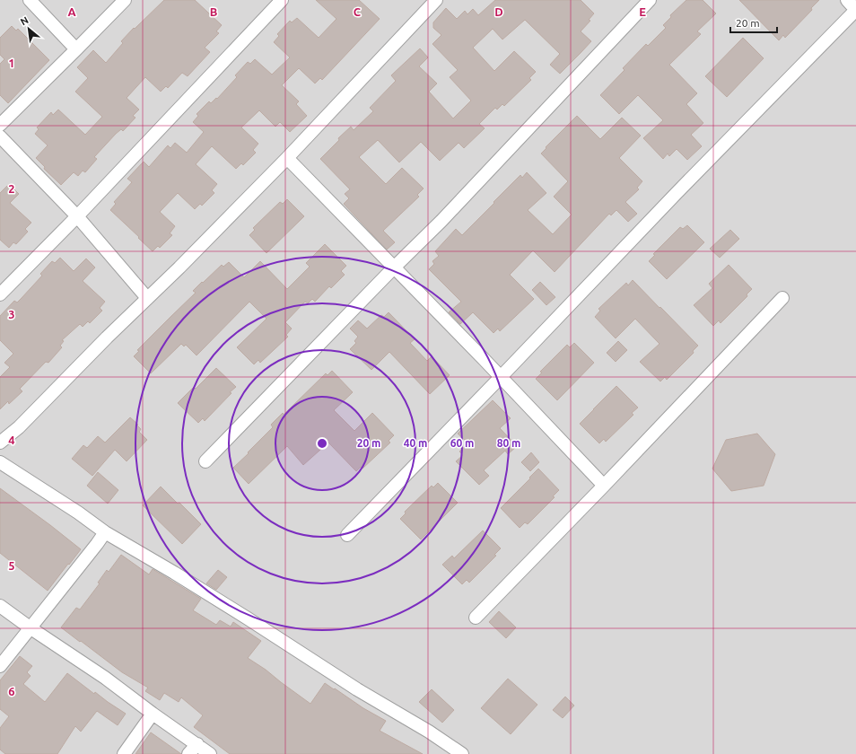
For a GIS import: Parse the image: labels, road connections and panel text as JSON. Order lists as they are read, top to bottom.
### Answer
{
  "scale_bar": "20 m",
  "north": "top left",
  "grid": {
    "columns": [
      "A",
      "B",
      "C",
      "D",
      "E"
    ],
    "rows": [
      "1",
      "2",
      "3",
      "4",
      "5",
      "6"
    ]
  },
  "rings": [
    "20 m",
    "40 m",
    "60 m",
    "80 m"
  ]
}
